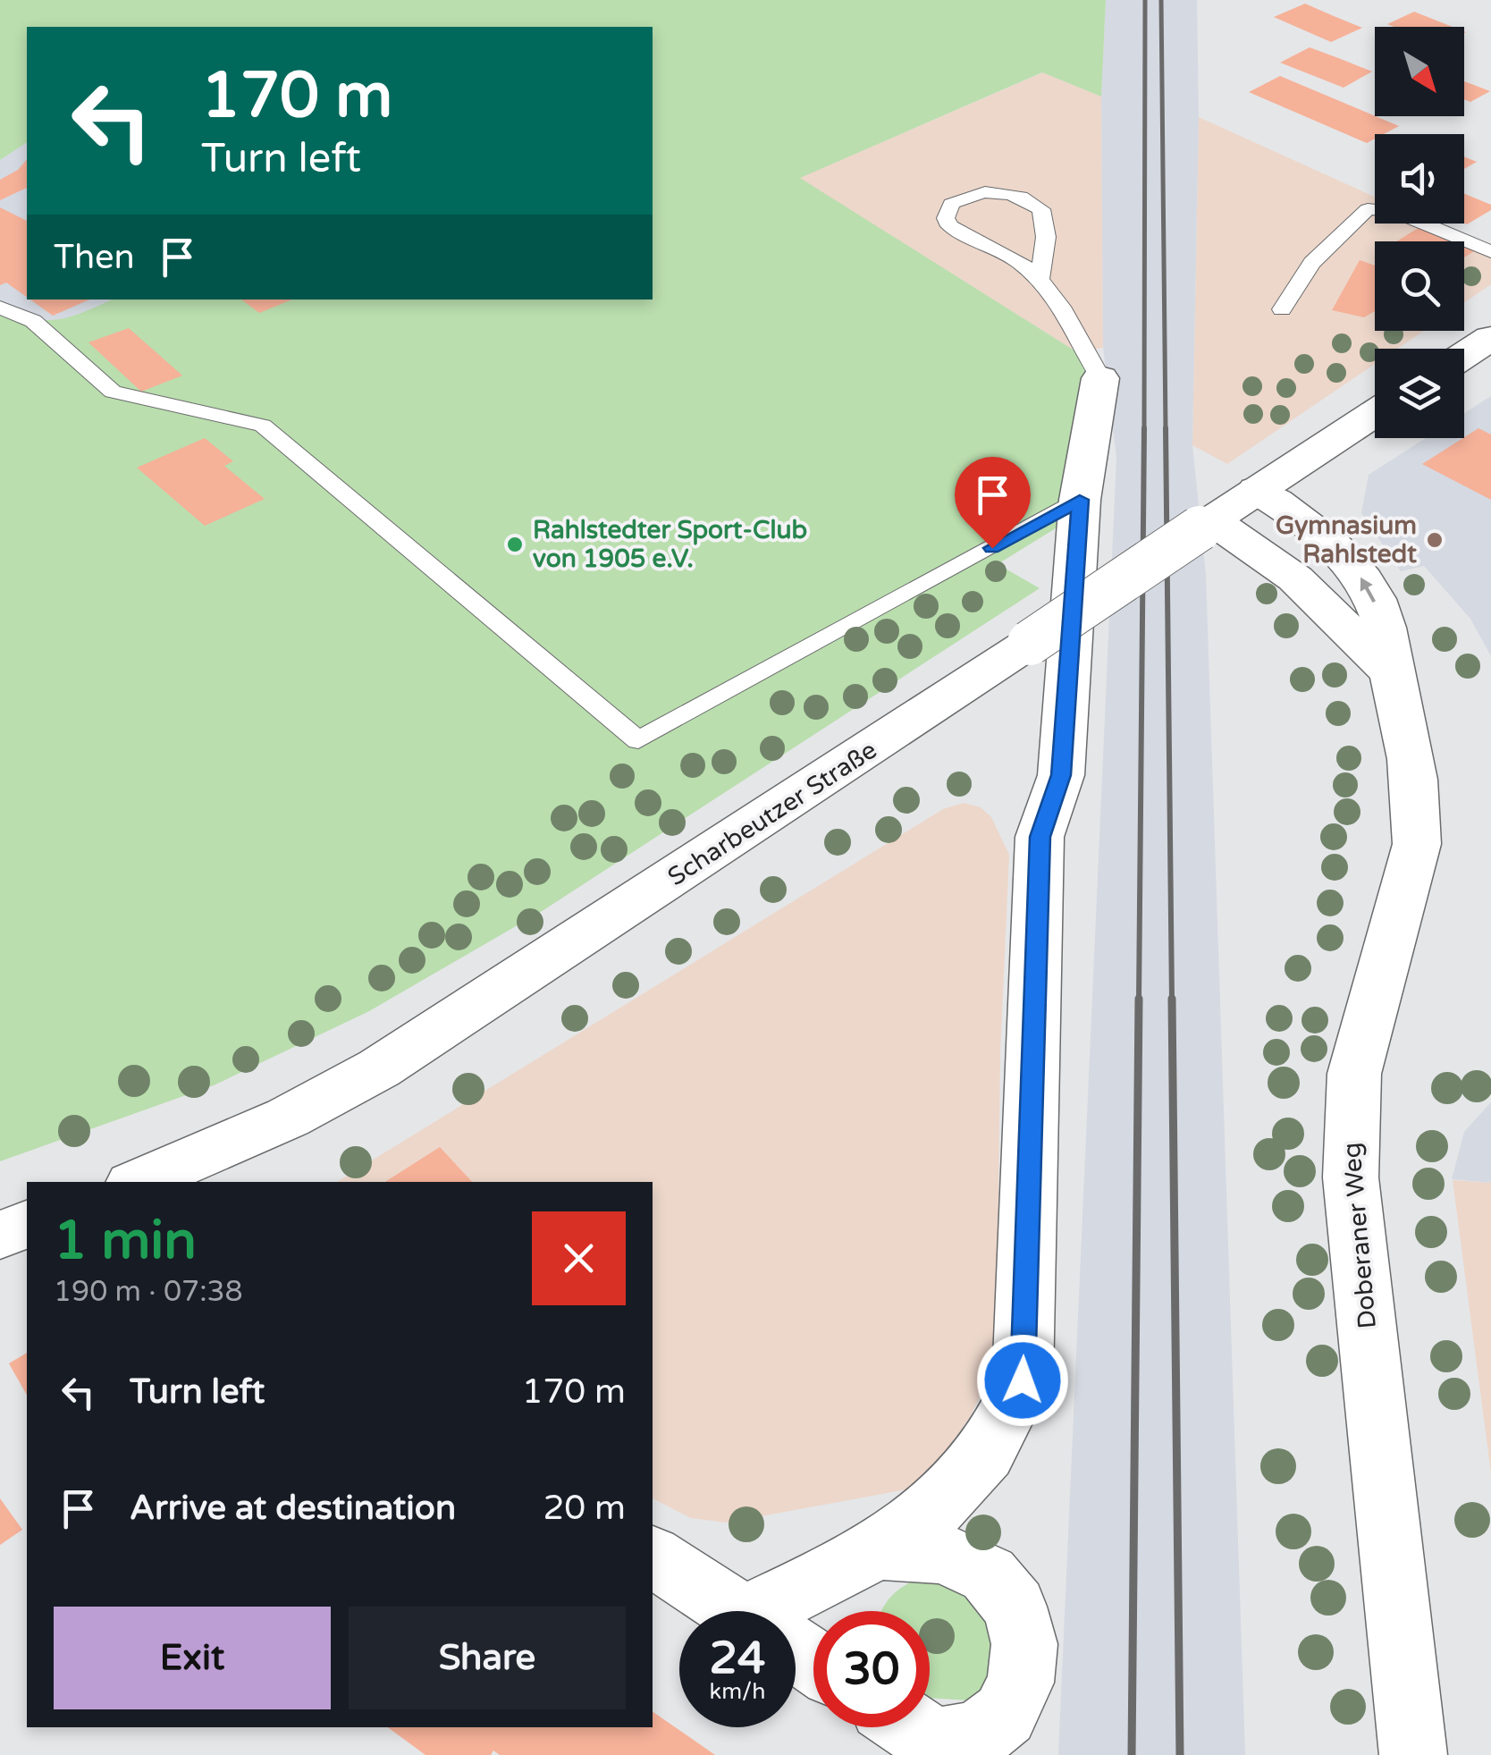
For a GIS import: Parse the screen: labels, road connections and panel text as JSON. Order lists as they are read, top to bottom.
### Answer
{
  "streets": {
    "street": ["Scharbeutzer Straße", "Doberaner Weg"]
  },
  "crossings": [
    ["Scharbeutzer Straße", "Doberaner Weg"]
  ],
  "places": ["Gymnasium Rahlstedt", "Rahlstedter Sport-Club von 1905 e.V."],
  "north": "bottom right",
  "page": {
    "turn": ["170 m", "Turn left"],
    "then": "Then",
    "heading": ["1 min", "190 m · 07:38"],
    "list": [
      {
        "name": "Turn left",
        "value": "170 m"
      },
      {
        "name": "Arrive at destination",
        "value": "20 m"
      }
    ],
    "buttons": ["Exit", "Share"],
    "speed": "24 km/h",
    "limit": "30"
  }
}
